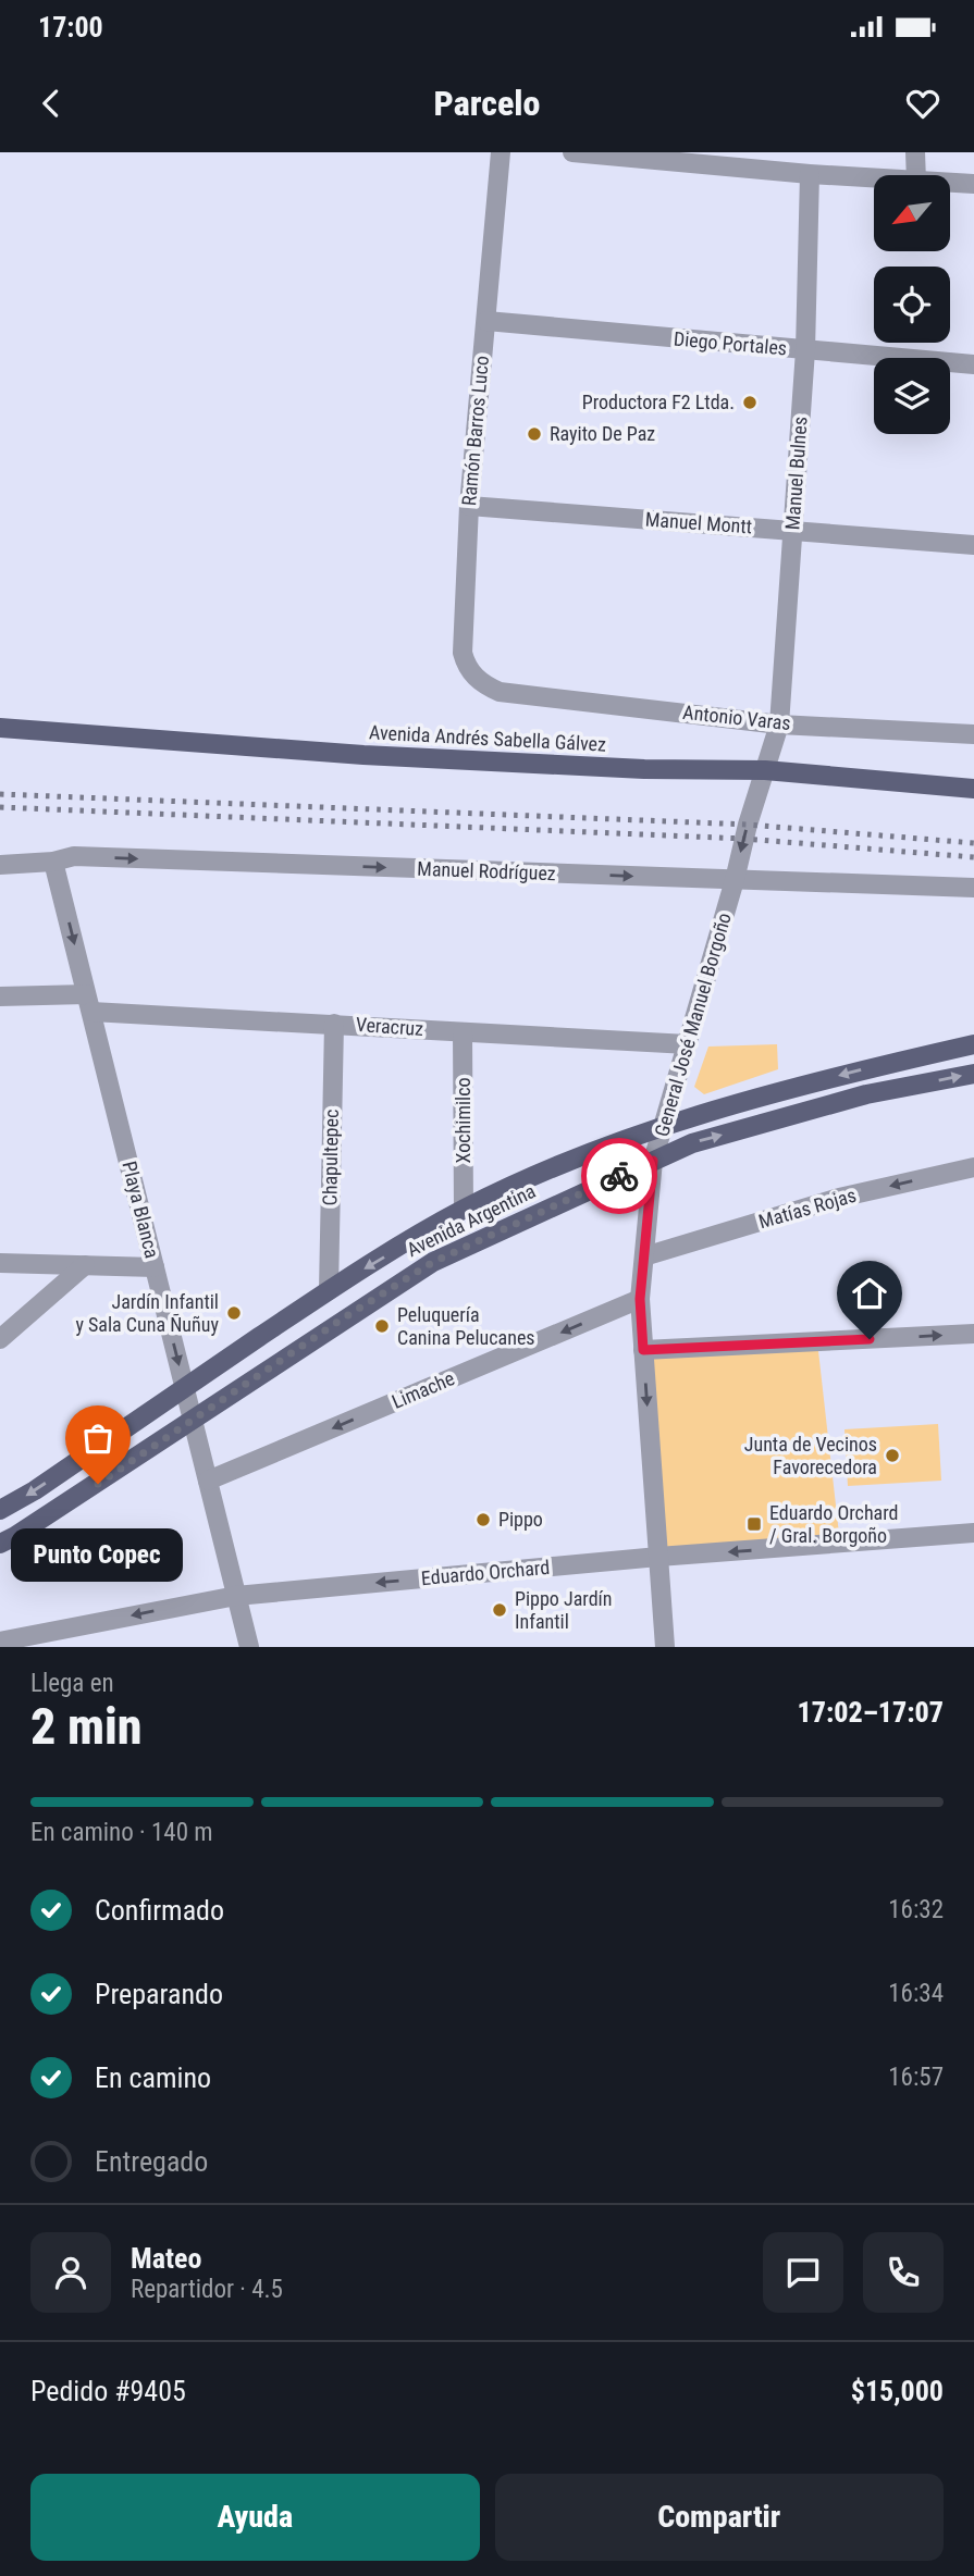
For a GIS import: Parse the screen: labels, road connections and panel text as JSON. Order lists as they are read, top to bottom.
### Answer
{
  "streets": {
    "main road": ["Avenida Andrés Sabella Gálvez", "Avenida Argentina"],
    "street": [
      "Diego Portales",
      "Ramón Barros Luco",
      "Manuel Bulnes",
      "Manuel Montt",
      "Antonio Varas",
      "Manuel Rodríguez",
      "General José Manuel Borgoño",
      "Veracruz",
      "Xochimilco",
      "Chapultepec",
      "Matías Rojas",
      "Playa Blanca",
      "Limache",
      "Eduardo Orchard"
    ]
  },
  "crossings": [
    ["Diego Portales", "Ramón Barros Luco"],
    ["Diego Portales", "Manuel Bulnes"],
    ["Ramón Barros Luco", "Manuel Montt"],
    ["Ramón Barros Luco", "Antonio Varas"],
    ["Manuel Bulnes", "Manuel Montt"],
    ["Manuel Bulnes", "Antonio Varas"],
    ["Manuel Bulnes", "Avenida Andrés Sabella Gálvez"],
    ["Manuel Bulnes", "General José Manuel Borgoño"],
    ["Avenida Andrés Sabella Gálvez", "General José Manuel Borgoño"],
    ["Manuel Rodríguez", "General José Manuel Borgoño"],
    ["Manuel Rodríguez", "Playa Blanca"],
    ["General José Manuel Borgoño", "Veracruz"],
    ["General José Manuel Borgoño", "Matías Rojas"],
    ["General José Manuel Borgoño", "Avenida Argentina"],
    ["General José Manuel Borgoño", "Limache"],
    ["General José Manuel Borgoño", "Eduardo Orchard"],
    ["Veracruz", "Xochimilco"],
    ["Veracruz", "Chapultepec"],
    ["Veracruz", "Playa Blanca"],
    ["Xochimilco", "Avenida Argentina"],
    ["Chapultepec", "Avenida Argentina"],
    ["Playa Blanca", "Avenida Argentina"],
    ["Playa Blanca", "Limache"],
    ["Playa Blanca", "Eduardo Orchard"]
  ],
  "one_way": [
    "Manuel Rodríguez",
    "General José Manuel Borgoño",
    "Limache",
    "Eduardo Orchard"
  ],
  "places": {
    "other": [
      "Productora F2 Ltda.",
      "Rayito De Paz",
      "Jardín Infantil y Sala Cuna Ñuñuy",
      "Peluquería Canina Pelucanes",
      "Junta de Vecinos Favorecedora",
      "Punto Copec",
      "Pippo",
      "Pippo Jardín Infantil"
    ],
    "transit": ["Eduardo Orchard / Gral. Borgoño"]
  },
  "north": "bottom left",
  "page": {
    "status": "17:00",
    "header": "Parcelo",
    "bubble": "Punto Copec",
    "heading": ["2 min", "Llega en", "17:02–17:07"],
    "panel": [
      "Mateo",
      "Repartidor · 4.5",
      "Pedido #9405",
      "$15,000"
    ],
    "bar": "En camino · 140 m",
    "list": [
      ["Confirmado", "16:32"],
      ["Preparando", "16:34"],
      ["En camino", "16:57"],
      "Entregado"
    ],
    "buttons": ["Ayuda", "Compartir"]
  }
}
